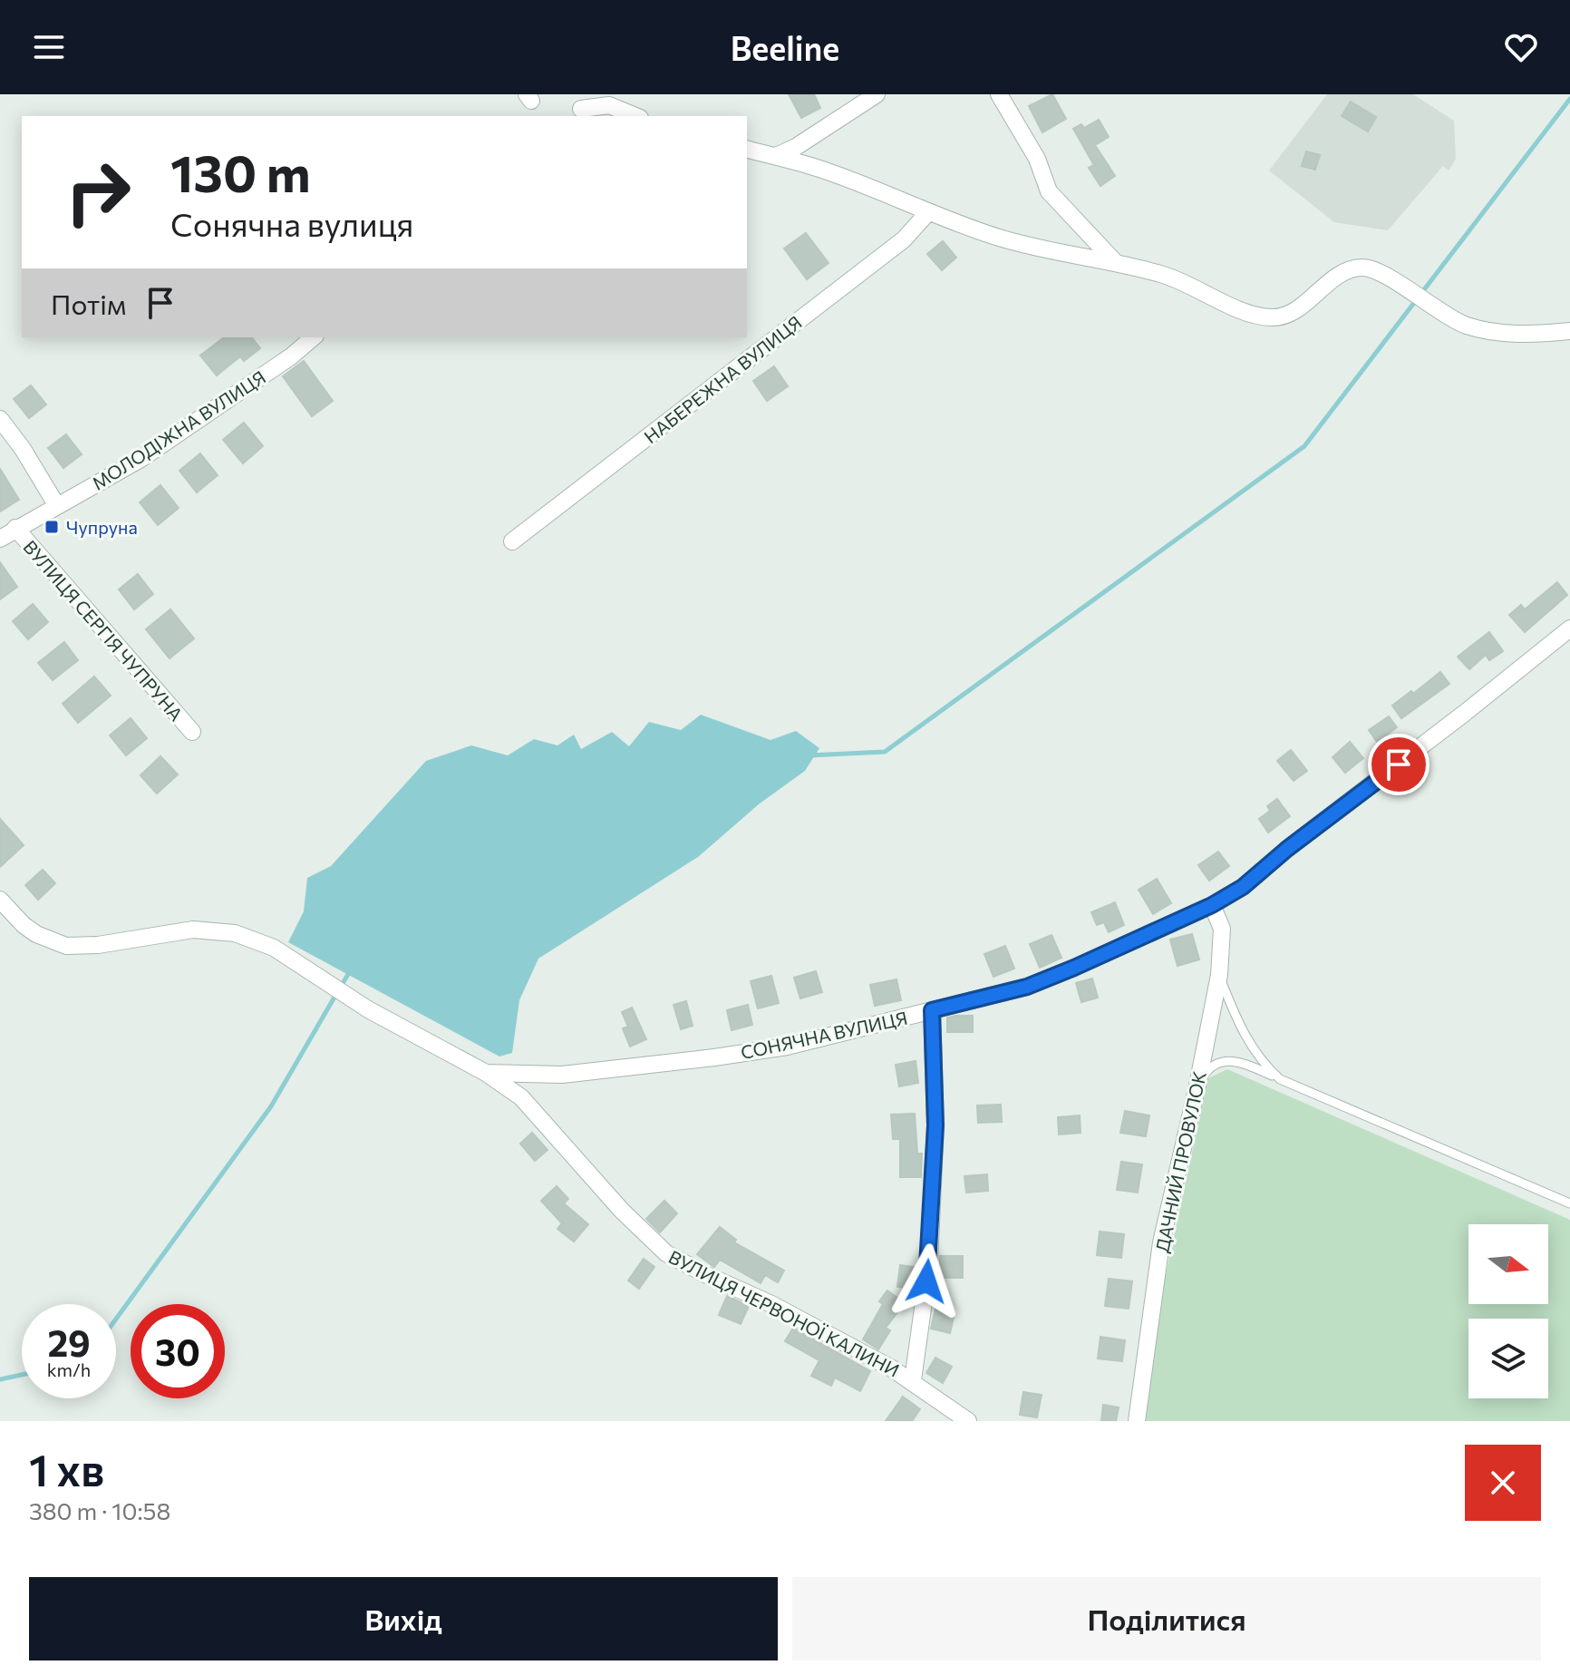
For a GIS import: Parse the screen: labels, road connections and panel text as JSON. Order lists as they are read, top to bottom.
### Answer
{
  "streets": {
    "street": [
      "НАБЕРЕЖНА ВУЛИЦЯ",
      "МОЛОДІЖНА ВУЛИЦЯ",
      "ВУЛИЦЯ СЕРГІЯ ЧУПРУНА",
      "СОНЯЧНА ВУЛИЦЯ",
      "ДАЧНИЙ ПРОВУЛОК",
      "ВУЛИЦЯ ЧЕРВОНОЇ КАЛИНИ"
    ]
  },
  "crossings": [
    ["МОЛОДІЖНА ВУЛИЦЯ", "ВУЛИЦЯ СЕРГІЯ ЧУПРУНА"],
    ["СОНЯЧНА ВУЛИЦЯ", "ДАЧНИЙ ПРОВУЛОК"],
    ["СОНЯЧНА ВУЛИЦЯ", "ВУЛИЦЯ ЧЕРВОНОЇ КАЛИНИ"]
  ],
  "places": {
    "transit": ["Чупруна"]
  },
  "north": "right",
  "page": {
    "header": "Beeline",
    "turn": ["130 m", "Сонячна вулиця"],
    "then": "Потім",
    "speed": "29 km/h",
    "limit": "30",
    "heading": ["1 хв", "380 m · 10:58"],
    "buttons": ["Вихід", "Поділитися"]
  }
}
